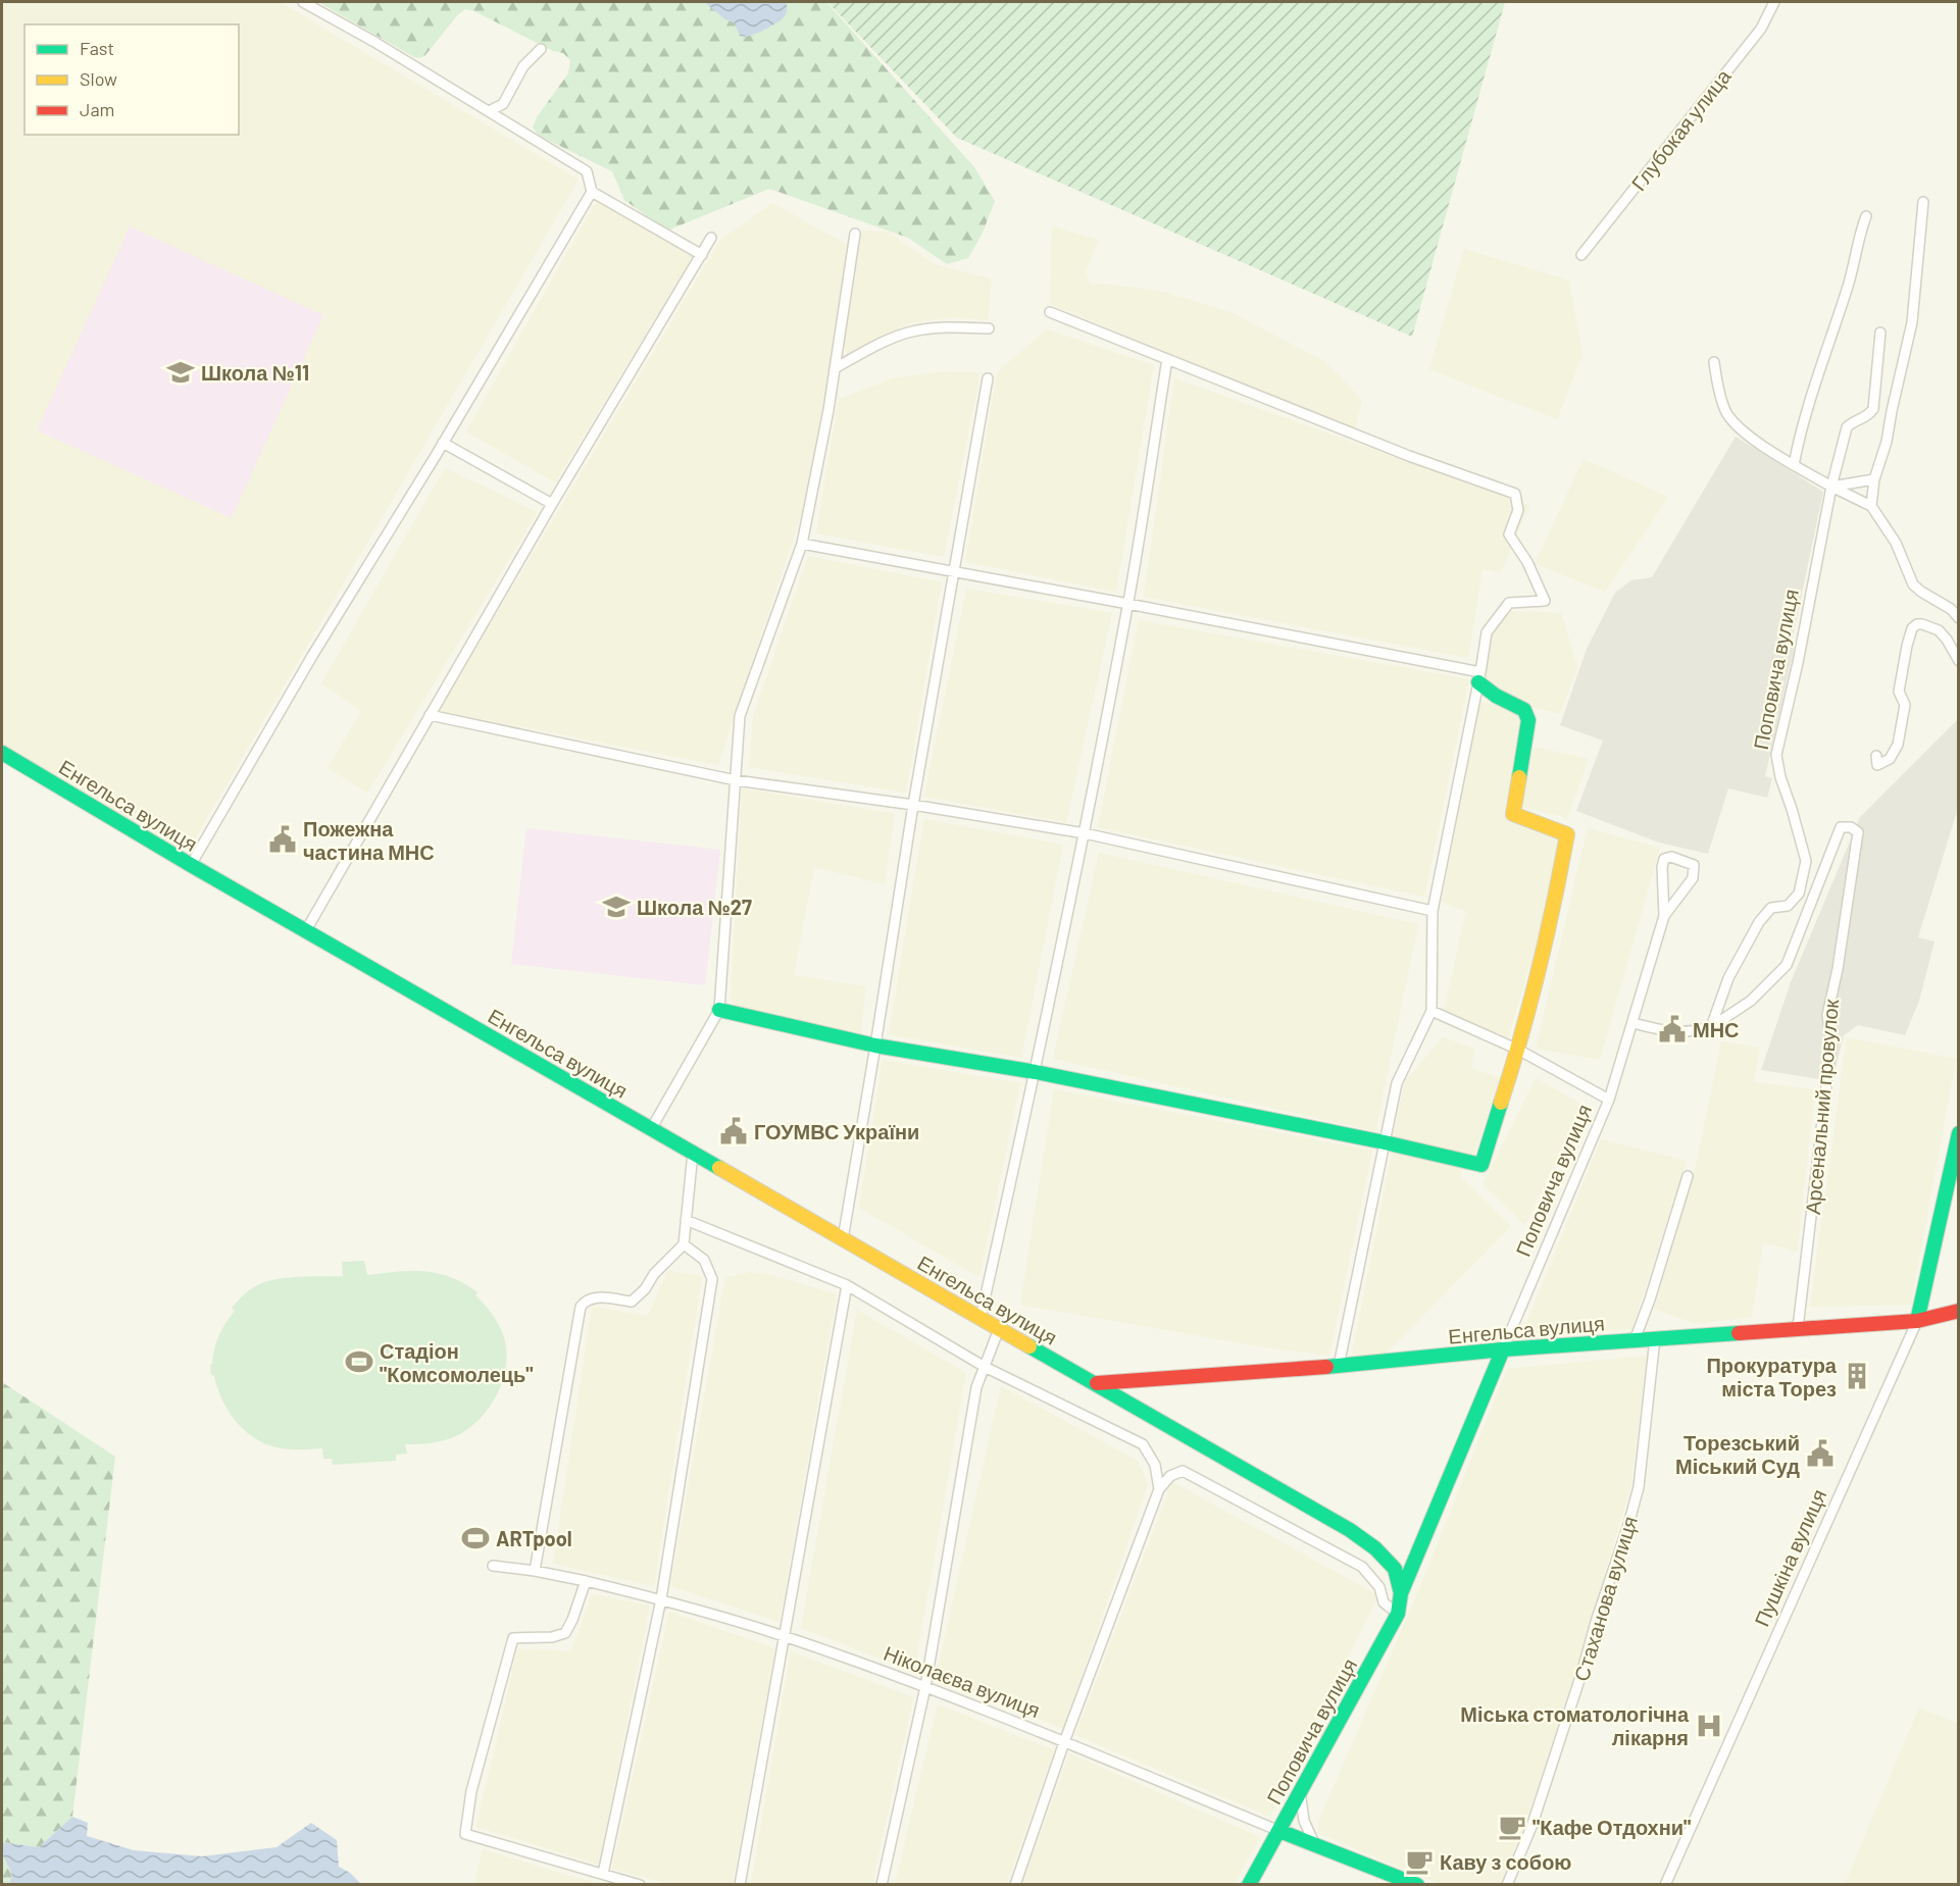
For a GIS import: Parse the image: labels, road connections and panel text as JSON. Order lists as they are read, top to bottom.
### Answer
{
  "streets": {
    "street": [
      "Глубокая улица",
      "Поповича вулиця",
      "Енгельса вулиця",
      "Арсенальний провулок",
      "Пушкіна вулиця",
      "Стаханова вулиця",
      "Ніколаєва вулиця"
    ]
  },
  "crossings": [
    ["Поповича вулиця", "Енгельса вулиця"],
    ["Поповича вулиця", "Арсенальний провулок"],
    ["Поповича вулиця", "Ніколаєва вулиця"],
    ["Енгельса вулиця", "Арсенальний провулок"],
    ["Енгельса вулиця", "Пушкіна вулиця"],
    ["Енгельса вулиця", "Стаханова вулиця"]
  ],
  "places": {
    "school or university": ["Школа №11", "Школа №27"],
    "public building": [
      "Пожежна частина МНС",
      "МНС",
      "ГОУМВС України",
      "Торезський Міський Суд"
    ],
    "sports": ["Стадіон \"Комсомолець\"", "ARTpool"],
    "building": ["Прокуратура міста Торез"],
    "hospital": ["Міська стоматологічна лікарня"],
    "cafe": ["\"Кафе Отдохни\"", "Каву з собою"]
  },
  "legend": ["Fast", "Slow", "Jam"]
}
